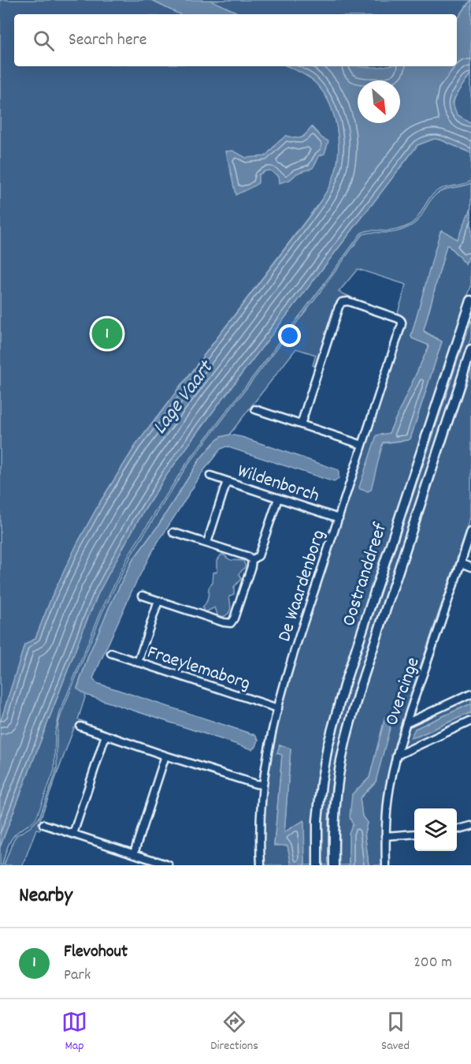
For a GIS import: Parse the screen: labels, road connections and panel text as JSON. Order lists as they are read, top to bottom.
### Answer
{
  "streets": {
    "main road": ["Oostranddreef"],
    "street": [
      "Wildenborch",
      "De Waardenborg",
      "Fraeylemaborg",
      "Overcinge"
    ]
  },
  "crossings": [
    ["Wildenborch", "De Waardenborg"],
    ["De Waardenborg", "Fraeylemaborg"]
  ],
  "water": ["Lage Vaart"],
  "north": "bottom right",
  "page": {
    "search": "Search here",
    "pins": "1",
    "heading": "Nearby",
    "list": [
      {
        "mark": "1",
        "name": "Flevohout",
        "note": "Park",
        "value": "200 m"
      }
    ],
    "nav": ["Map", "Directions", "Saved"]
  }
}
